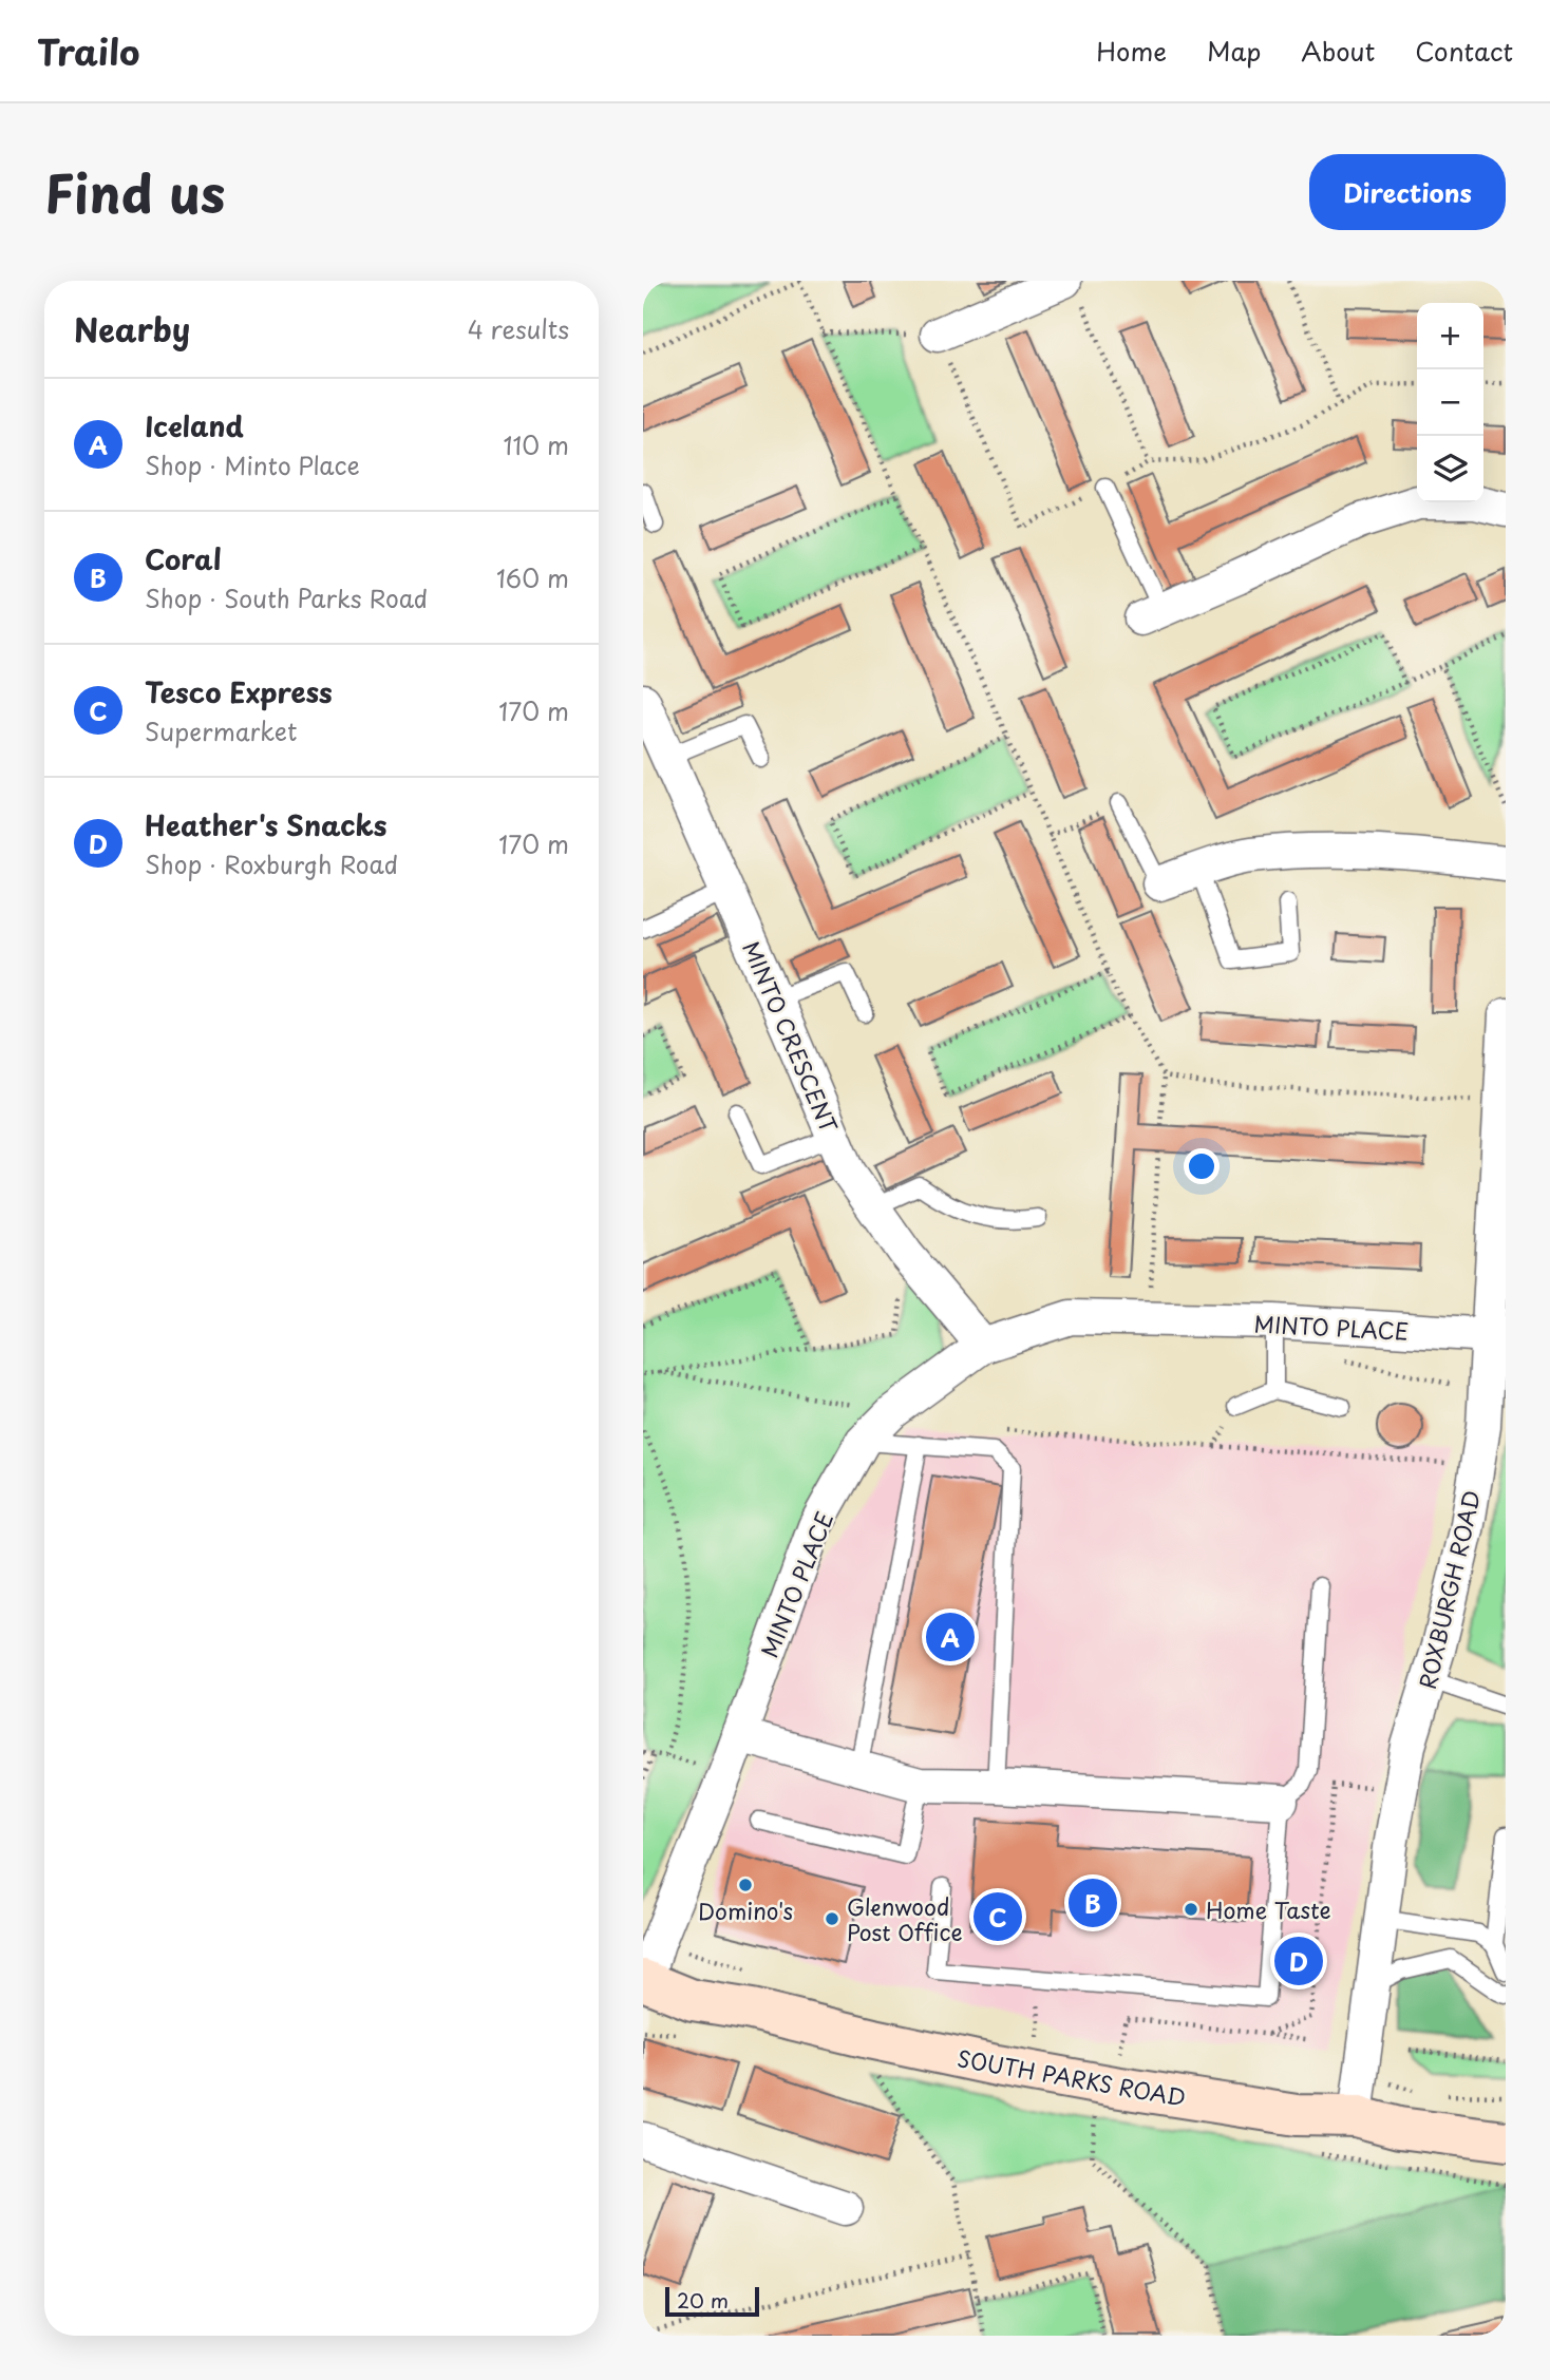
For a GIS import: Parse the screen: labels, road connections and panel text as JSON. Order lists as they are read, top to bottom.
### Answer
{
  "streets": {
    "street": [
      "MINTO CRESCENT",
      "MINTO PLACE",
      "ROXBURGH ROAD",
      "SOUTH PARKS ROAD"
    ]
  },
  "crossings": [
    ["MINTO CRESCENT", "MINTO PLACE"],
    ["MINTO PLACE", "ROXBURGH ROAD"],
    ["MINTO PLACE", "SOUTH PARKS ROAD"],
    ["ROXBURGH ROAD", "SOUTH PARKS ROAD"]
  ],
  "places": ["Domino's", "Home Taste", "Glenwood Post Office"],
  "scale_bar": "20 m",
  "page": {
    "header": "Trailo",
    "nav": [
      "Home",
      "Map",
      "About",
      "Contact"
    ],
    "title": "Find us",
    "buttons": "Directions",
    "heading": ["Nearby", "4 results"],
    "map_buttons": ["+", "−"],
    "list": [
      {
        "mark": "A",
        "name": "Iceland",
        "note": "Shop · Minto Place",
        "value": "110 m"
      },
      {
        "mark": "B",
        "name": "Coral",
        "note": "Shop · South Parks Road",
        "value": "160 m"
      },
      {
        "mark": "C",
        "name": "Tesco Express",
        "note": "Supermarket",
        "value": "170 m"
      },
      {
        "mark": "D",
        "name": "Heather's Snacks",
        "note": "Shop · Roxburgh Road",
        "value": "170 m"
      }
    ],
    "pins": [
      "A",
      "B",
      "C",
      "D"
    ],
    "scale": "20 m"
  }
}
